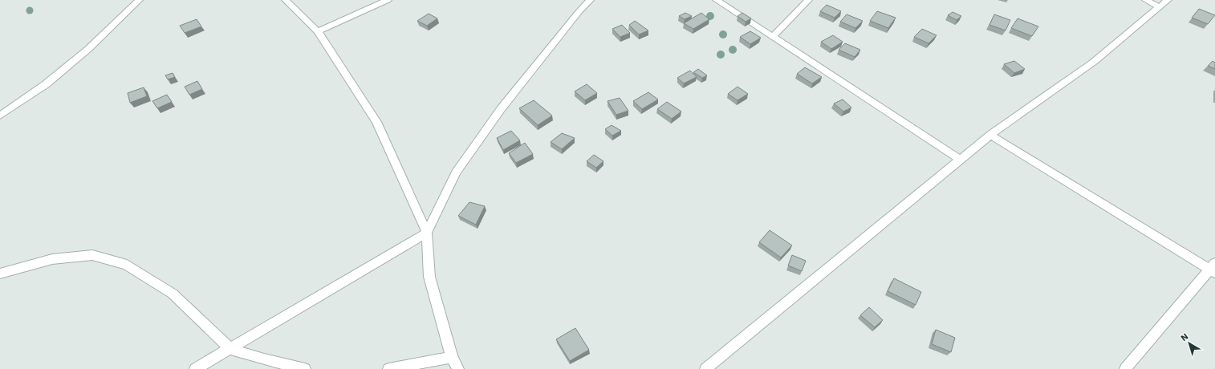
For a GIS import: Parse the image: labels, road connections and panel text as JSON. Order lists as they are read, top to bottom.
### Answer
{
  "north": "top left"
}
